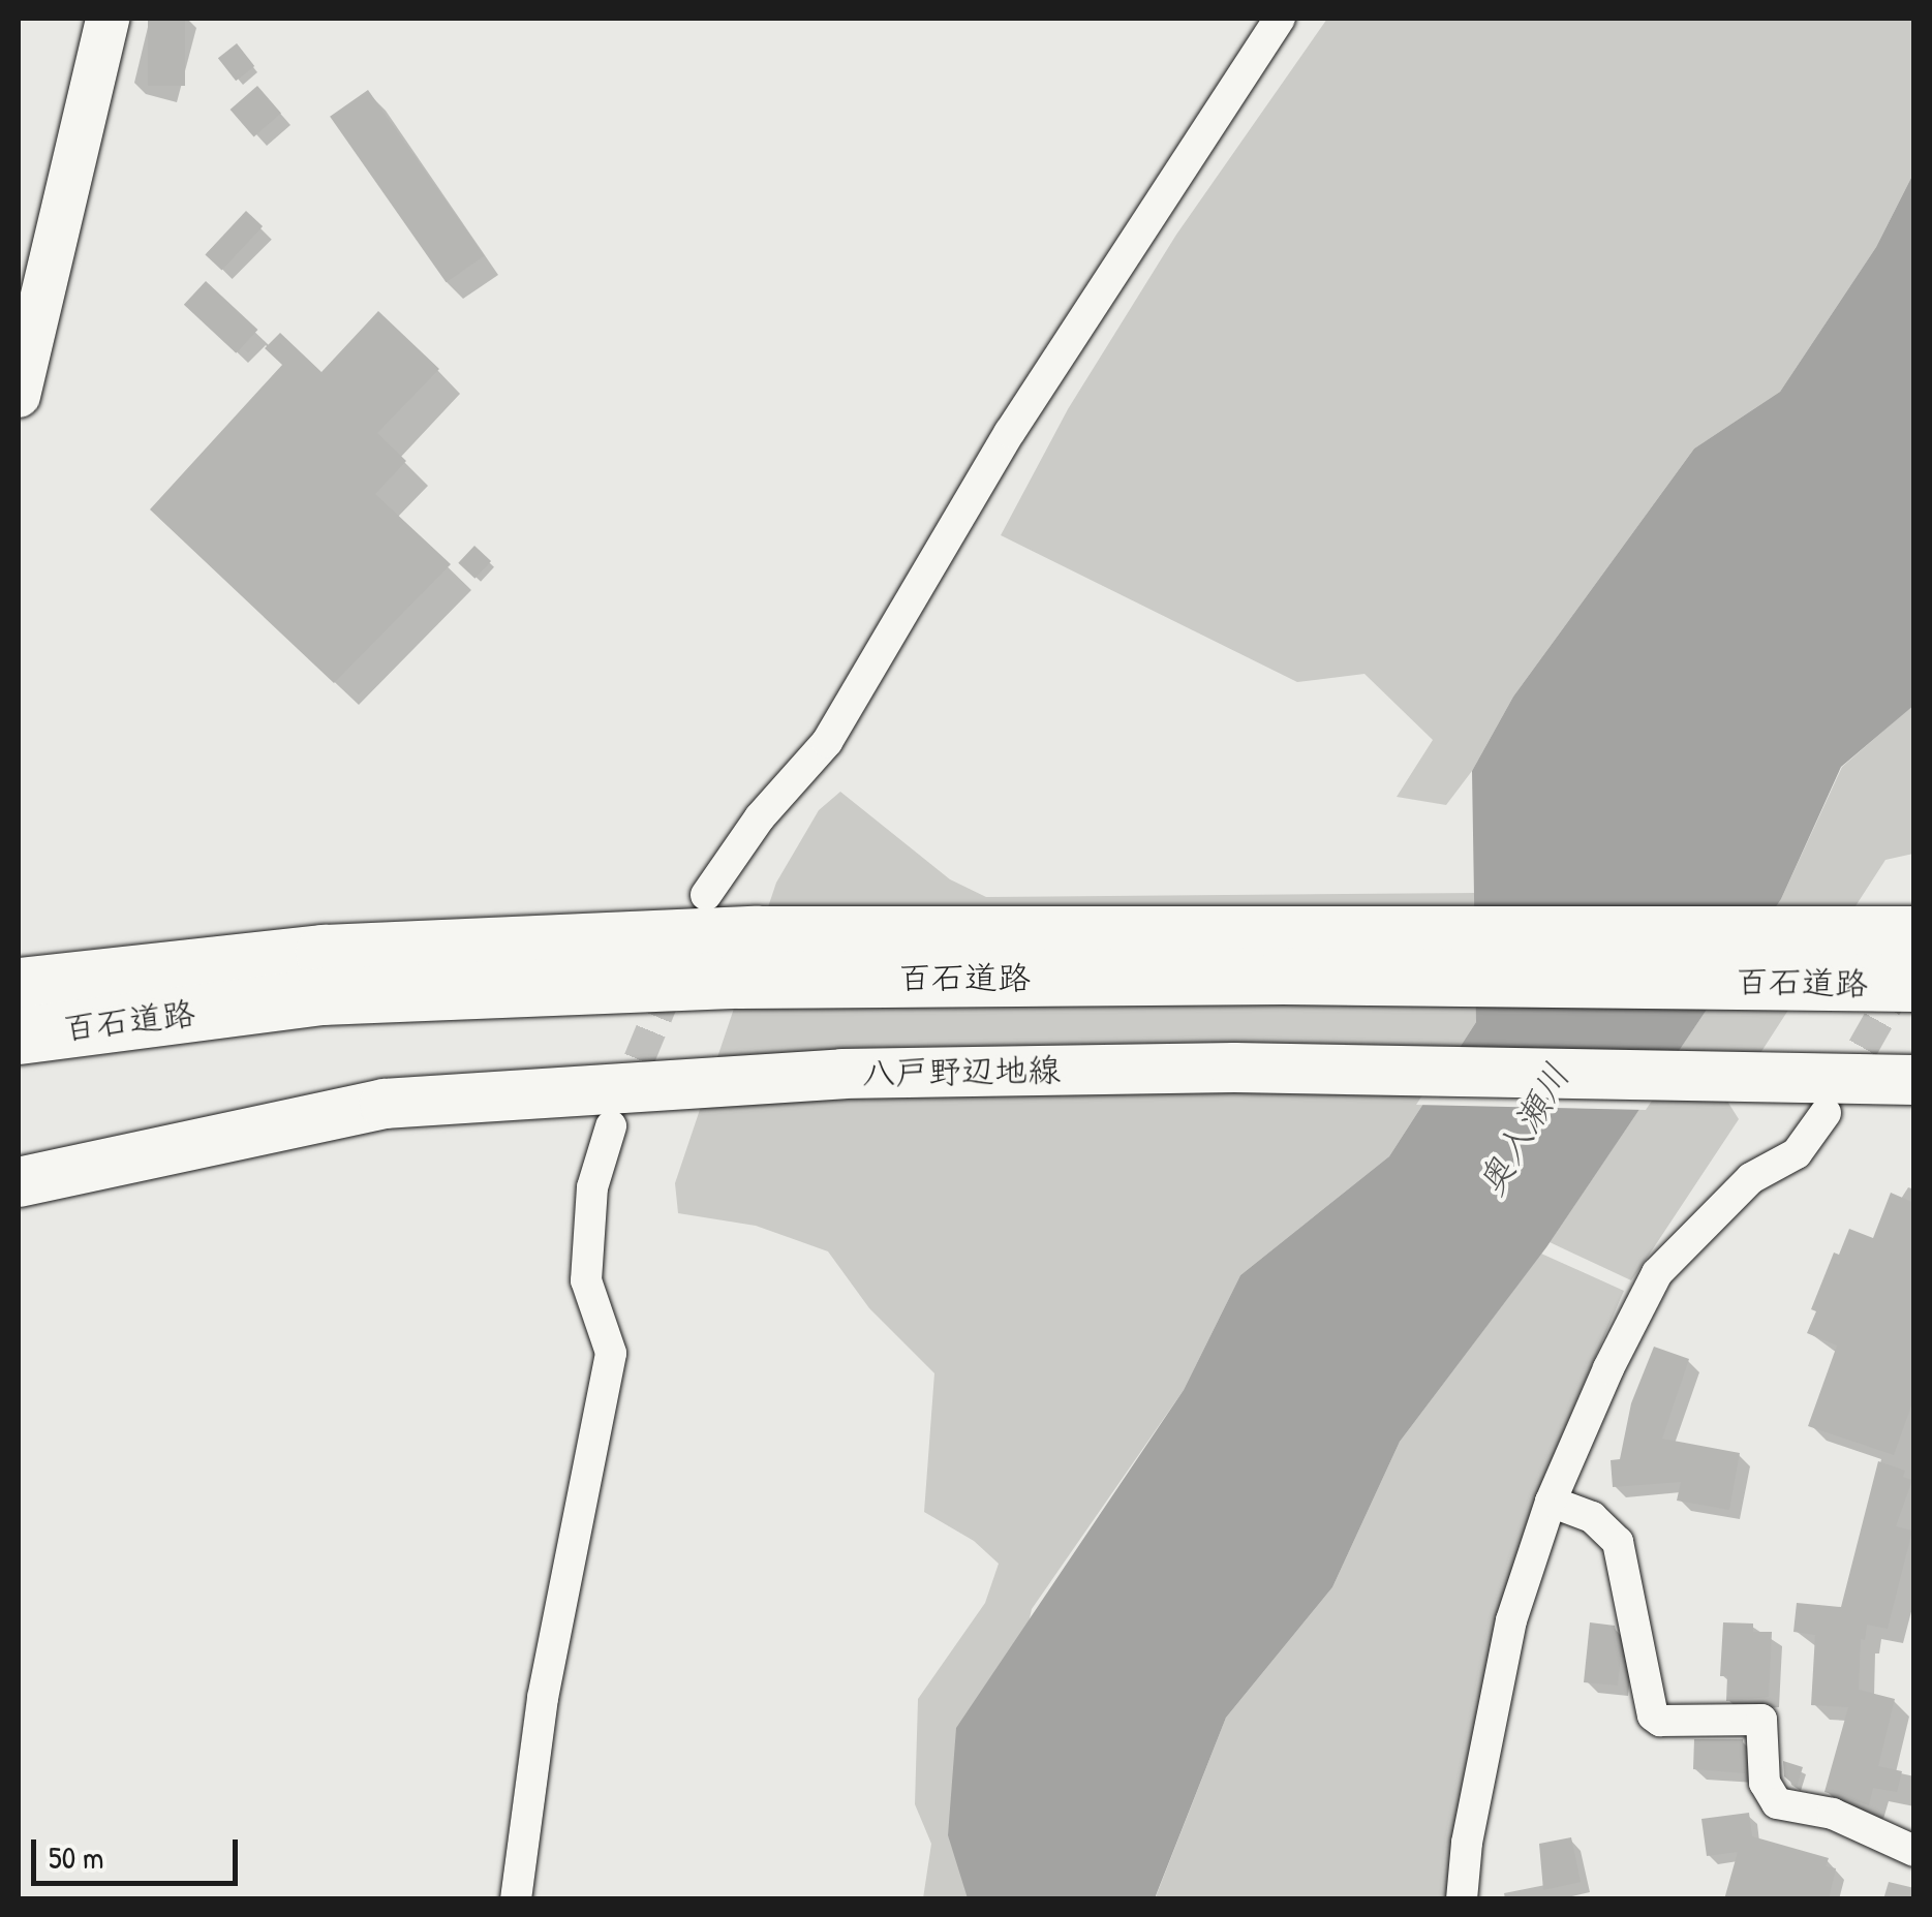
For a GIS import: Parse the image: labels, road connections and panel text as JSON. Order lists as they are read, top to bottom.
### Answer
{
  "streets": {
    "highway": ["百石道路"],
    "main road": ["八戸野辺地線"]
  },
  "water": ["奥入瀬川"],
  "scale_bar": "50 m"
}
